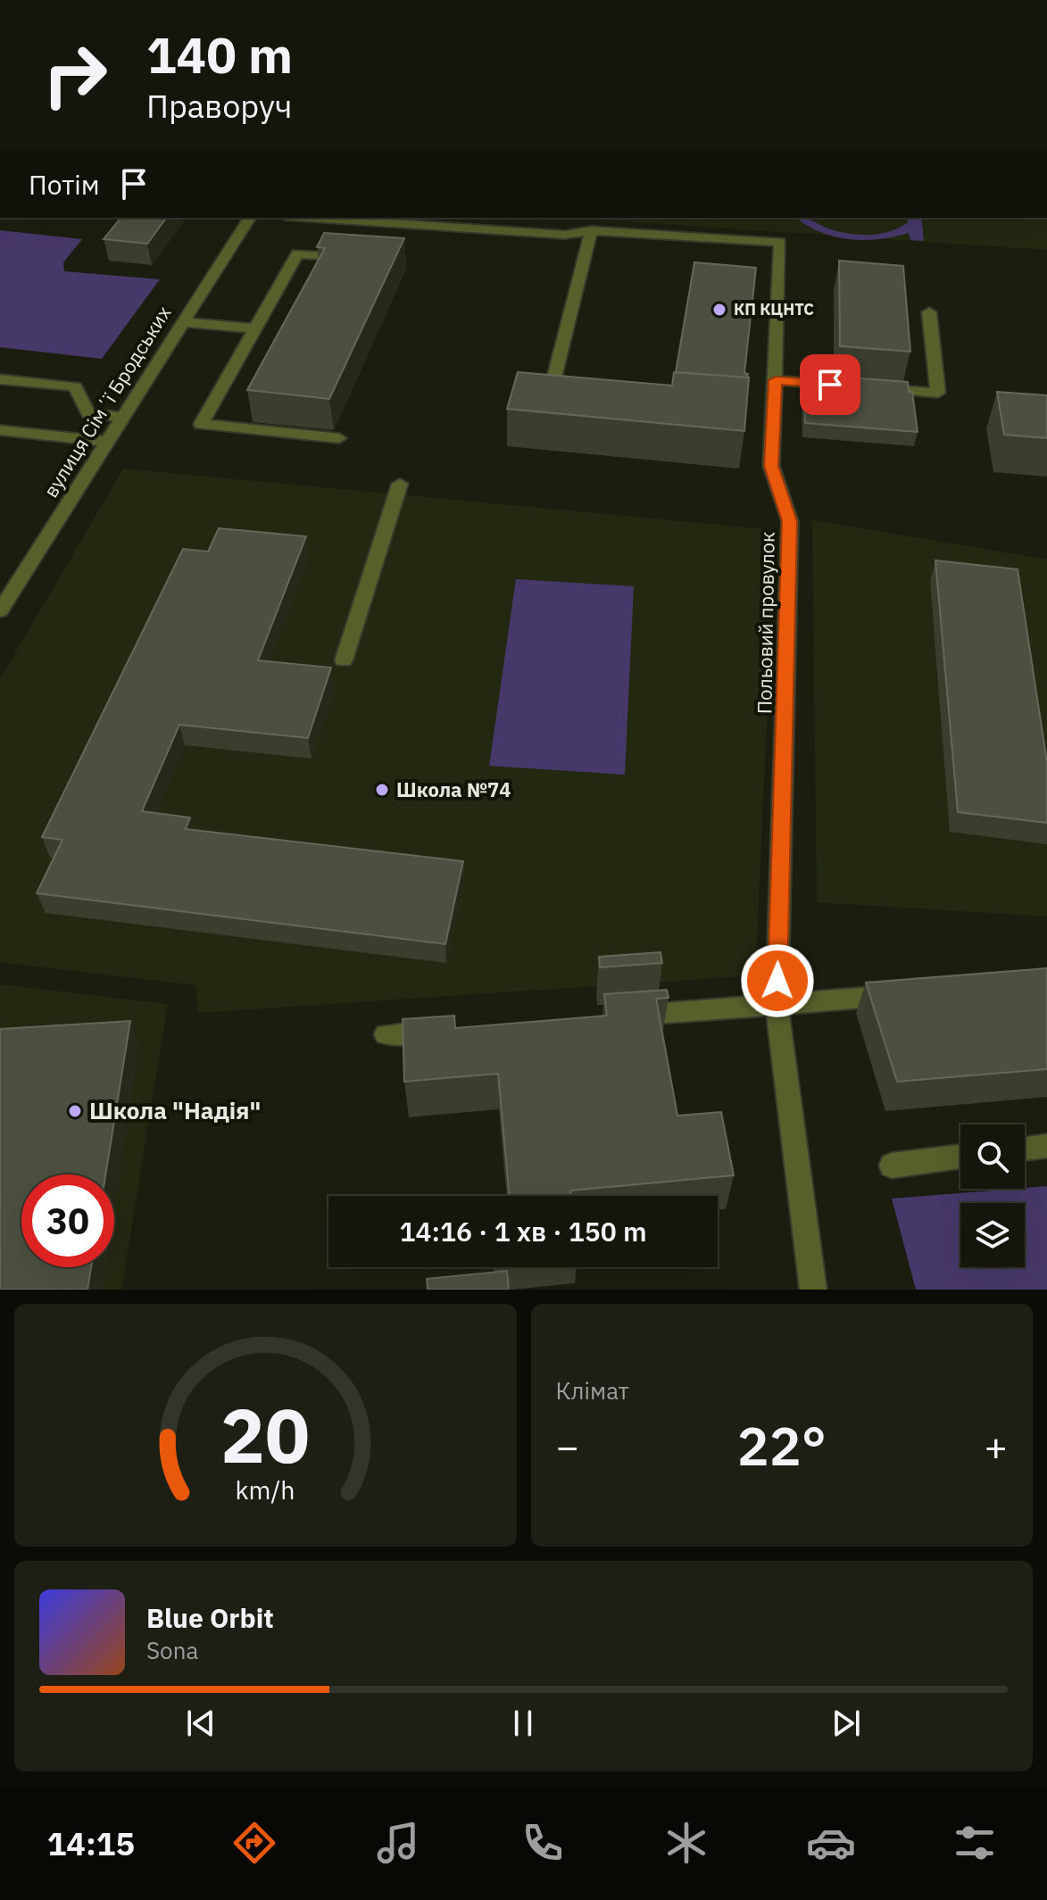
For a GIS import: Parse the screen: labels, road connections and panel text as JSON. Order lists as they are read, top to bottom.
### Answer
{
  "streets": {
    "street": ["вулиця Сімʼї Бродських", "Польовий провулок"]
  },
  "places": ["КП КЦНТС", "Школа №74", "Школа \"Надія\""],
  "page": {
    "turn": ["140 m", "Праворуч"],
    "then": "Потім",
    "limit": "30",
    "trip": "14:16 · 1 хв · 150 m",
    "tile": "Клімат",
    "heat": ["−", "22°", "+"],
    "song": ["Blue Orbit", "Sona"],
    "tabs": "14:15",
    "gauge": ["20", "km/h"]
  }
}
